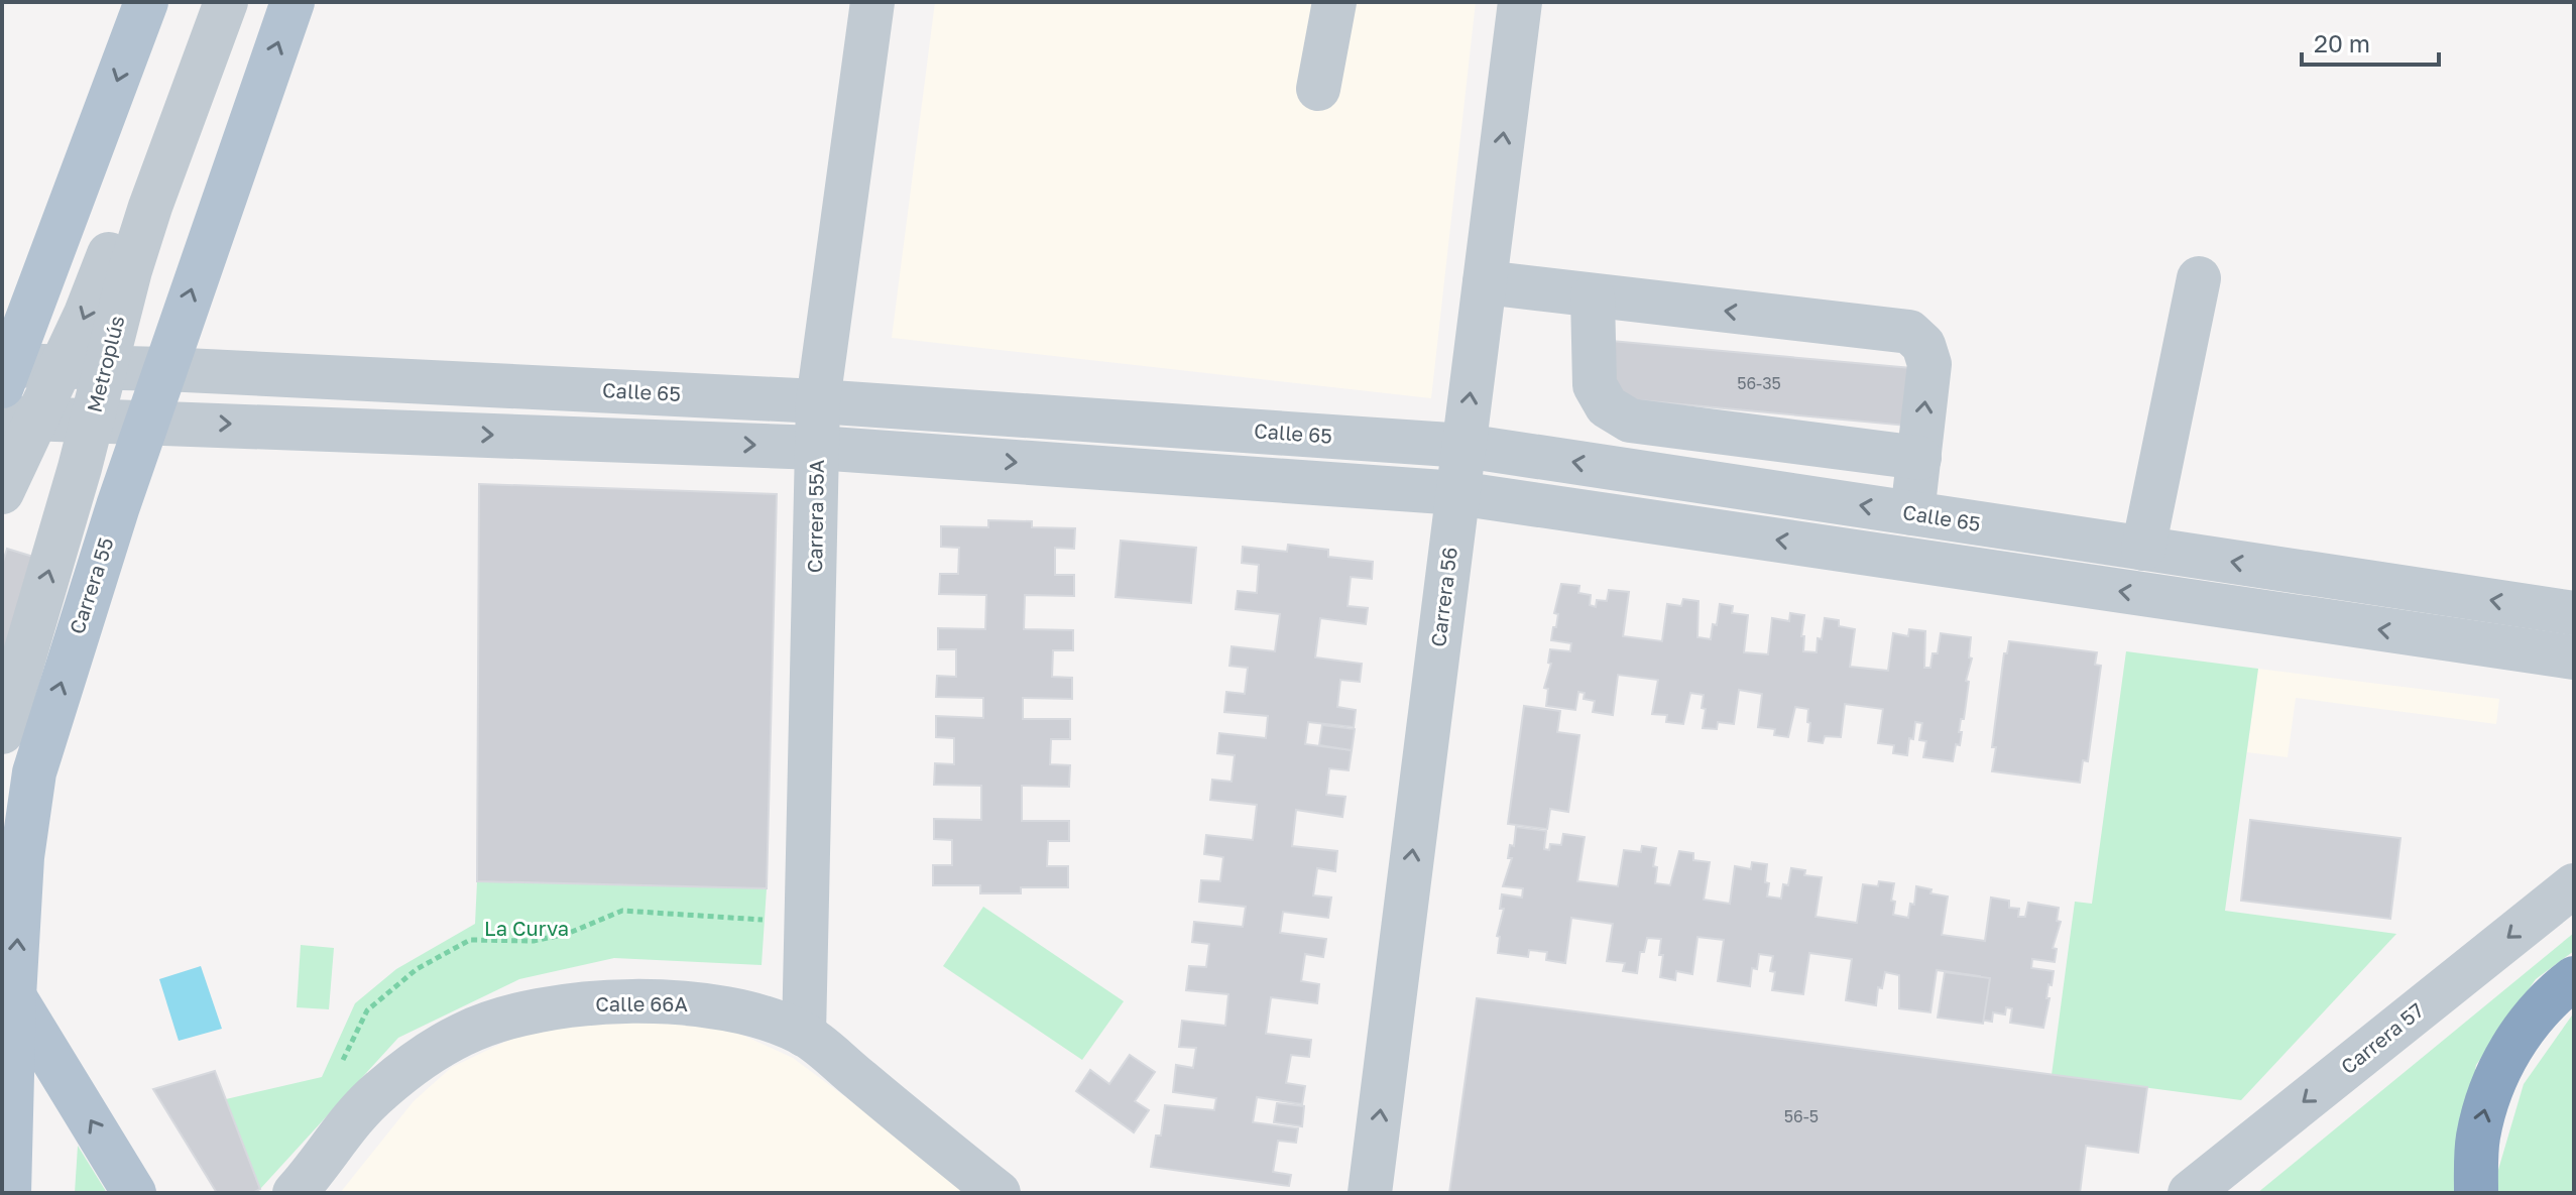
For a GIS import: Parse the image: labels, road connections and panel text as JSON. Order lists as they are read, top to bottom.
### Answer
{
  "streets": {
    "main road": ["Carrera 55"],
    "street": [
      "Metroplús",
      "Calle 65",
      "Carrera 55A",
      "Carrera 56",
      "Calle 66A",
      "Carrera 57"
    ]
  },
  "crossings": [
    ["Metroplús", "Calle 65"],
    ["Calle 65", "Carrera 55A"],
    ["Calle 65", "Carrera 55"],
    ["Calle 65", "Carrera 56"],
    ["Carrera 55A", "Calle 66A"]
  ],
  "one_way": ["Carrera 56", "Carrera 57"],
  "parks": ["La Curva"],
  "house_numbers": ["56-35", "56-5"],
  "scale_bar": "20 m"
}
